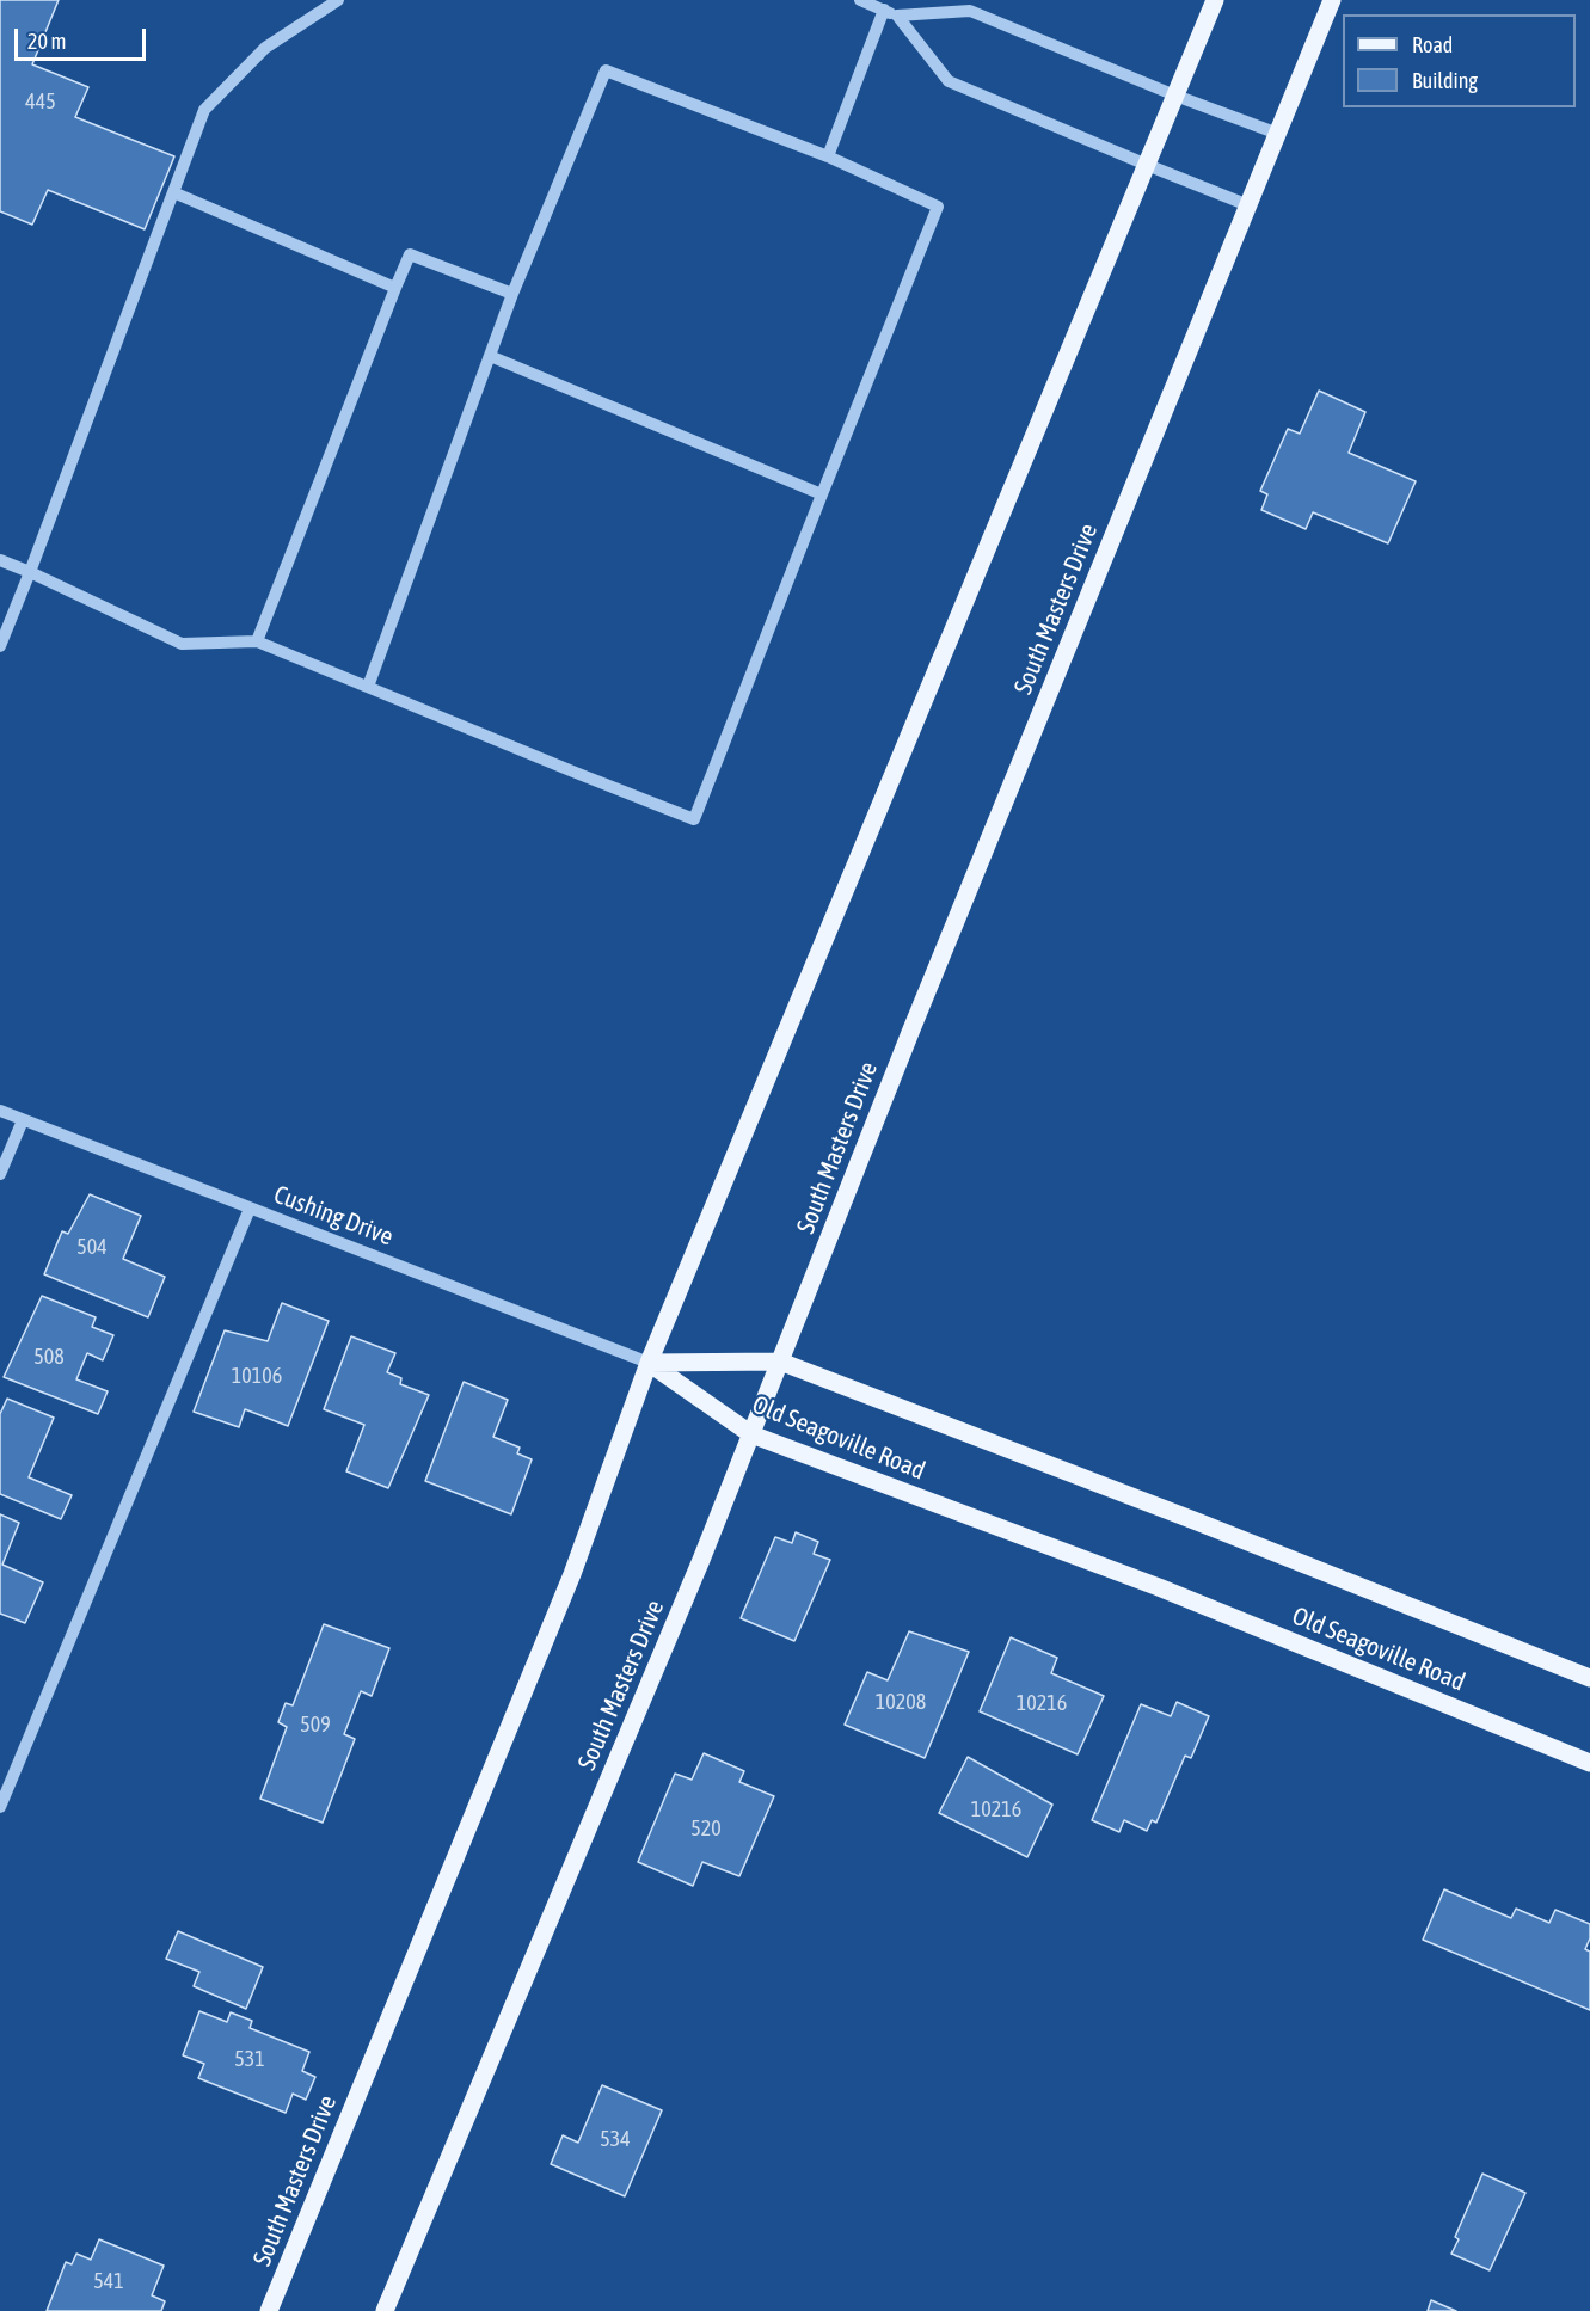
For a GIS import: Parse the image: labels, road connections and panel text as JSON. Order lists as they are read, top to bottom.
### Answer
{
  "streets": {
    "main road": ["South Masters Drive", "Old Seagoville Road"],
    "street": ["Cushing Drive"]
  },
  "crossings": [
    ["South Masters Drive", "Cushing Drive"],
    ["South Masters Drive", "Old Seagoville Road"],
    ["Cushing Drive", "Old Seagoville Road"]
  ],
  "house_numbers": [
    "445",
    "504",
    "508",
    "10106",
    "10208",
    "10216",
    "509",
    "10216",
    "520",
    "531",
    "534",
    "541"
  ],
  "legend": ["Road", "Building"],
  "scale_bar": "20 m"
}
